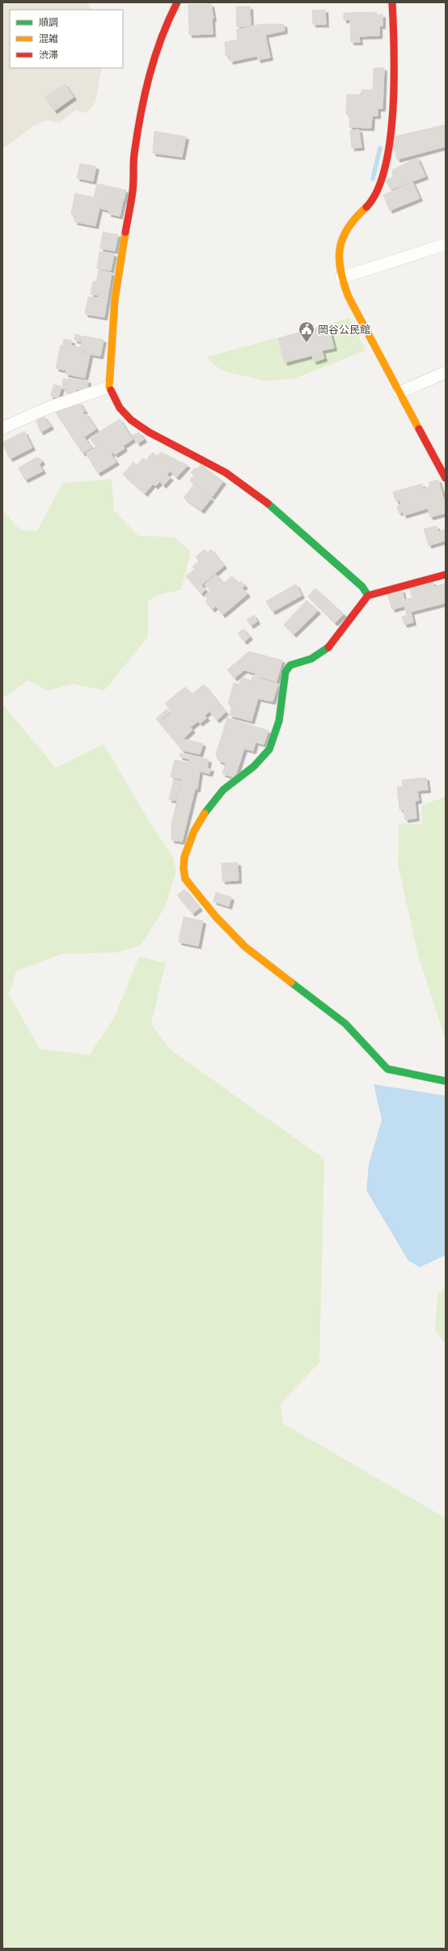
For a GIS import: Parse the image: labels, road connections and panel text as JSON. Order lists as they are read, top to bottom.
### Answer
{
  "places": {
    "public building": ["岡谷公民館"]
  },
  "legend": ["順調", "混雑", "渋滞"]
}
